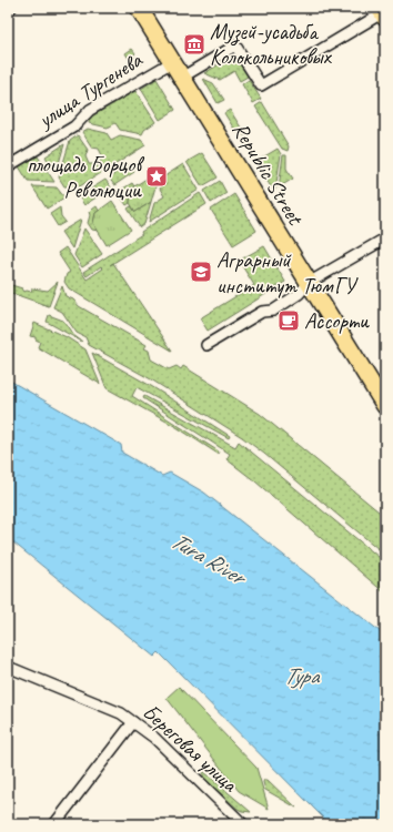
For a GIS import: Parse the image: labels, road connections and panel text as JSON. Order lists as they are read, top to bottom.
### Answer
{
  "streets": {
    "main road": ["Republic Street"],
    "street": ["улица Тургенева", "Береговая улица"]
  },
  "crossings": [
    ["улица Тургенева", "Republic Street"]
  ],
  "water": ["Tura River", "Тура"],
  "places": {
    "museum": ["Музей-усадьба Колокольниковых"],
    "place": ["площадь Борцов Революции"],
    "school or university": ["Аграрный институт ТюмГУ"],
    "cafe": ["Ассорти"]
  }
}
